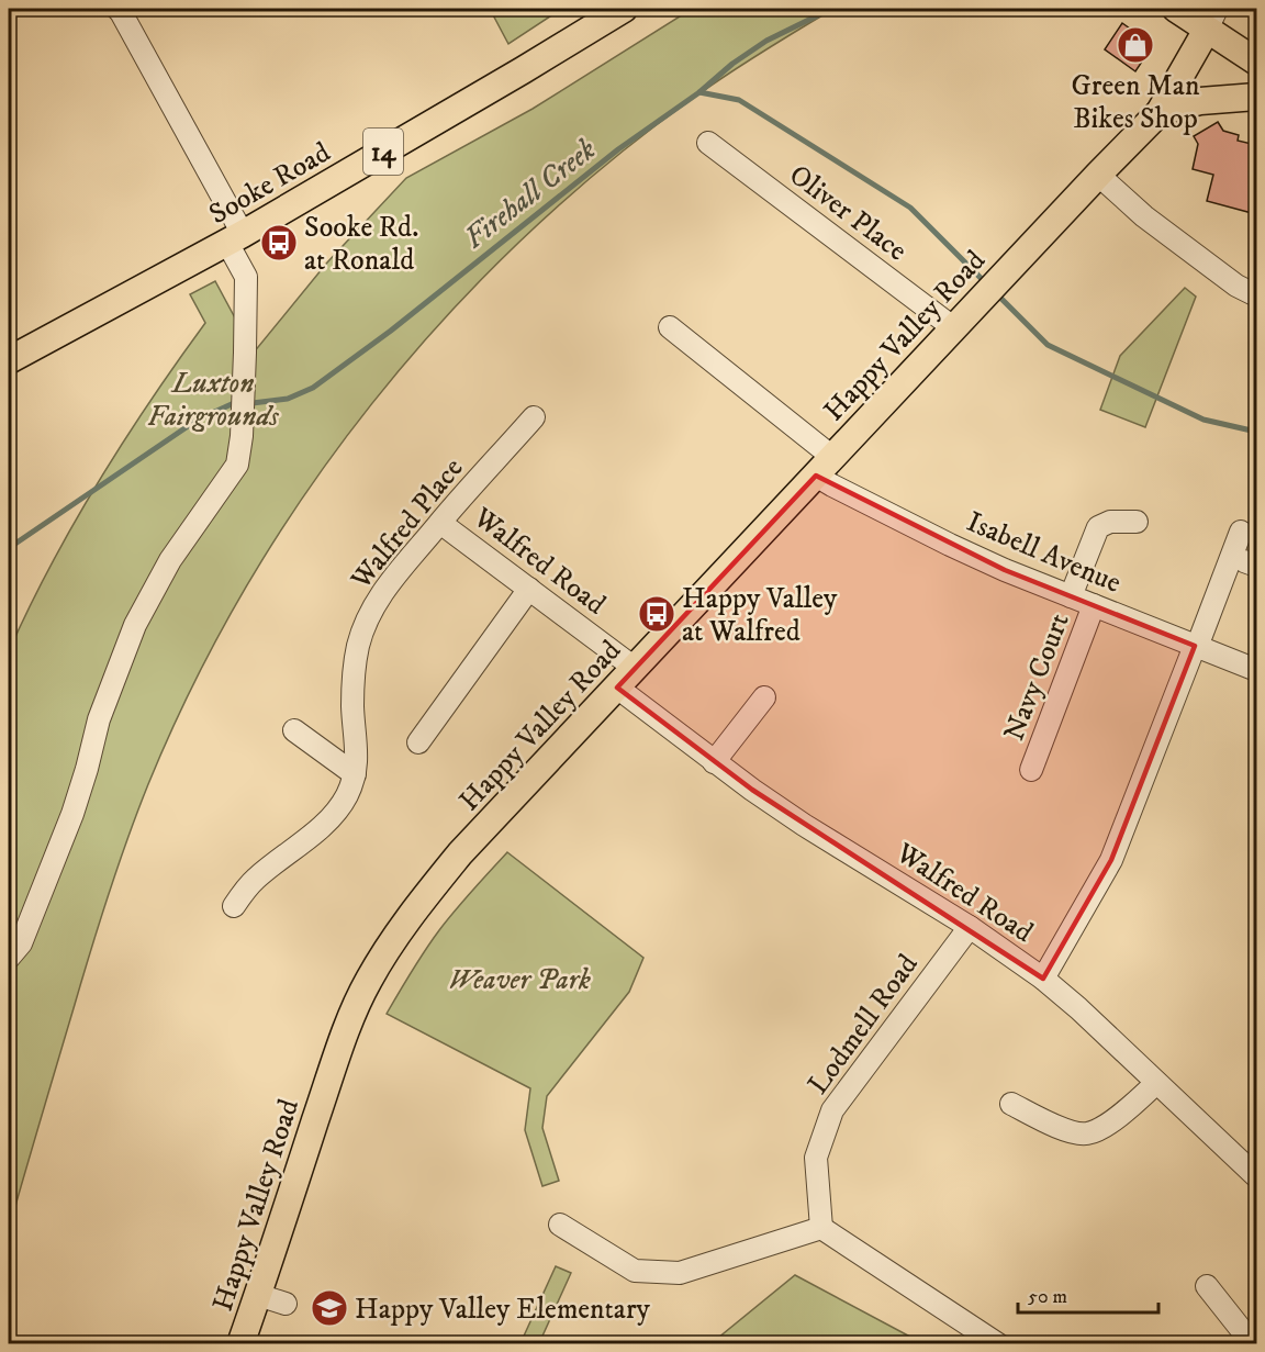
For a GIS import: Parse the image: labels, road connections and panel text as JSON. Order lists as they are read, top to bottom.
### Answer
{
  "streets": {
    "main road": ["14", "Sooke Road", "Happy Valley Road"],
    "street": [
      "Oliver Place",
      "Walfred Place",
      "Isabell Avenue",
      "Walfred Road",
      "Navy Court",
      "Lodmell Road"
    ]
  },
  "crossings": [
    ["Oliver Place", "Happy Valley Road"],
    ["Happy Valley Road", "Isabell Avenue"],
    ["Happy Valley Road", "Walfred Road"],
    ["Walfred Place", "Walfred Road"],
    ["Isabell Avenue", "Navy Court"],
    ["Walfred Road", "Lodmell Road"]
  ],
  "water": ["Firehall Creek"],
  "parks": ["Luxton Fairgrounds", "Weaver Park"],
  "places": {
    "shop": ["Green Man Bikes Shop"],
    "bus stop": ["Sooke Rd. at Ronald", "Happy Valley at Walfred"],
    "school or university": ["Happy Valley Elementary"]
  },
  "scale_bar": "50 m"
}
